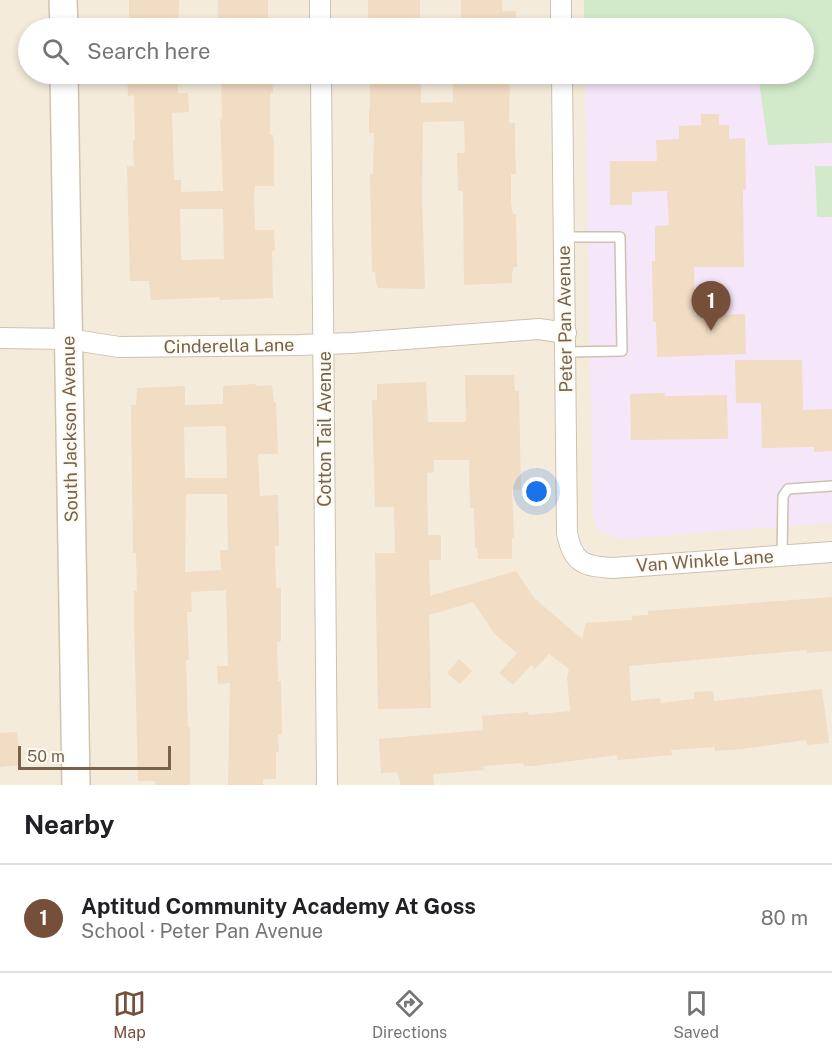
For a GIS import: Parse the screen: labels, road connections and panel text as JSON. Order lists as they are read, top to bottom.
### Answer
{
  "streets": {
    "main road": ["South Jackson Avenue"],
    "street": [
      "Peter Pan Avenue",
      "Cinderella Lane",
      "Cotton Tail Avenue",
      "Van Winkle Lane"
    ]
  },
  "crossings": [
    ["Peter Pan Avenue", "Cinderella Lane"],
    ["Peter Pan Avenue", "Van Winkle Lane"],
    ["Cinderella Lane", "South Jackson Avenue"],
    ["Cinderella Lane", "Cotton Tail Avenue"]
  ],
  "scale_bar": "50 m",
  "page": {
    "search": "Search here",
    "pins": "1",
    "scale": "50 m",
    "heading": "Nearby",
    "list": [
      {
        "mark": "1",
        "name": "Aptitud Community Academy At Goss",
        "note": "School · Peter Pan Avenue",
        "value": "80 m"
      }
    ],
    "nav": ["Map", "Directions", "Saved"]
  }
}
